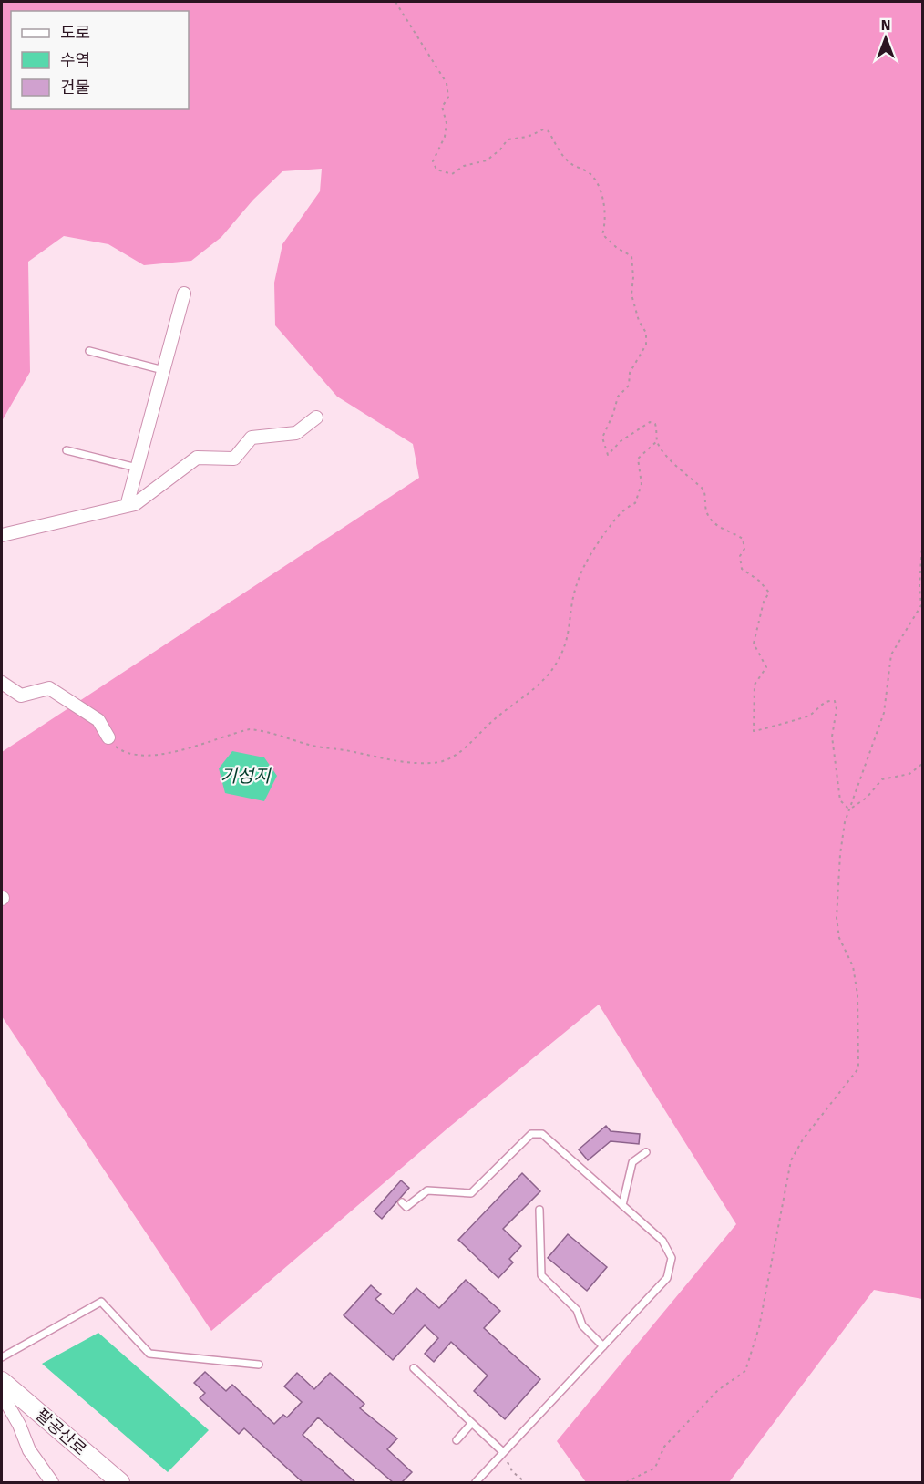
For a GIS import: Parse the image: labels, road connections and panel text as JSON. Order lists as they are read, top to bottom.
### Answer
{
  "streets": {
    "main road": ["팔공산로"]
  },
  "water": ["기성지"],
  "legend": ["도로", "수역", "건물"],
  "north": "top"
}
